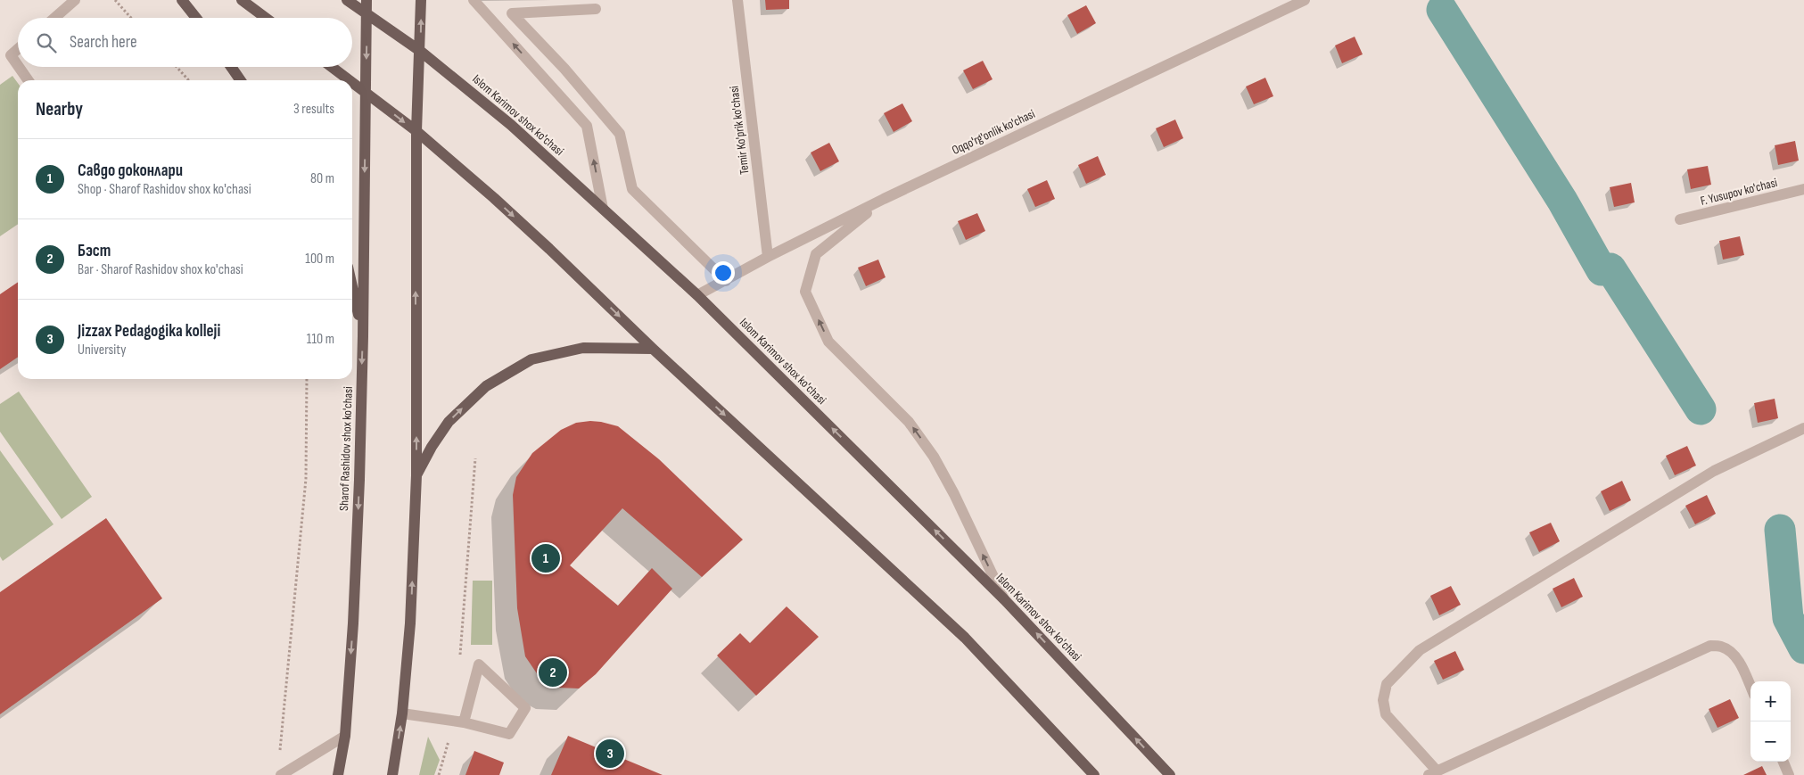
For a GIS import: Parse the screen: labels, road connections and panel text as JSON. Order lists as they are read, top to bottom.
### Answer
{
  "streets": {
    "main road": ["Islom Karimov shox ko'chasi", "Sharof Rashidov shox ko'chasi"],
    "street": ["Temir Ko'prik ko'chasi", "Oqqo'rg'onlik ko'chasi", "F. Yusupov ko'chasi"]
  },
  "crossings": [
    ["Islom Karimov shox ko'chasi", "Oqqo'rg'onlik ko'chasi"],
    ["Islom Karimov shox ko'chasi", "Sharof Rashidov shox ko'chasi"],
    ["Temir Ko'prik ko'chasi", "Oqqo'rg'onlik ko'chasi"]
  ],
  "page": {
    "search": "Search here",
    "heading": ["Nearby", "3 results"],
    "list": [
      {
        "mark": "1",
        "name": "Cавдо доконлари",
        "note": "Shop · Sharof Rashidov shox ko'chasi",
        "value": "80 m"
      },
      {
        "mark": "2",
        "name": "Бэст",
        "note": "Bar · Sharof Rashidov shox ko'chasi",
        "value": "100 m"
      },
      {
        "mark": "3",
        "name": "Jizzax Pedagogika kolleji",
        "note": "University",
        "value": "110 m"
      }
    ],
    "pins": ["1", "2", "3"],
    "map_buttons": ["+", "−"]
  }
}
